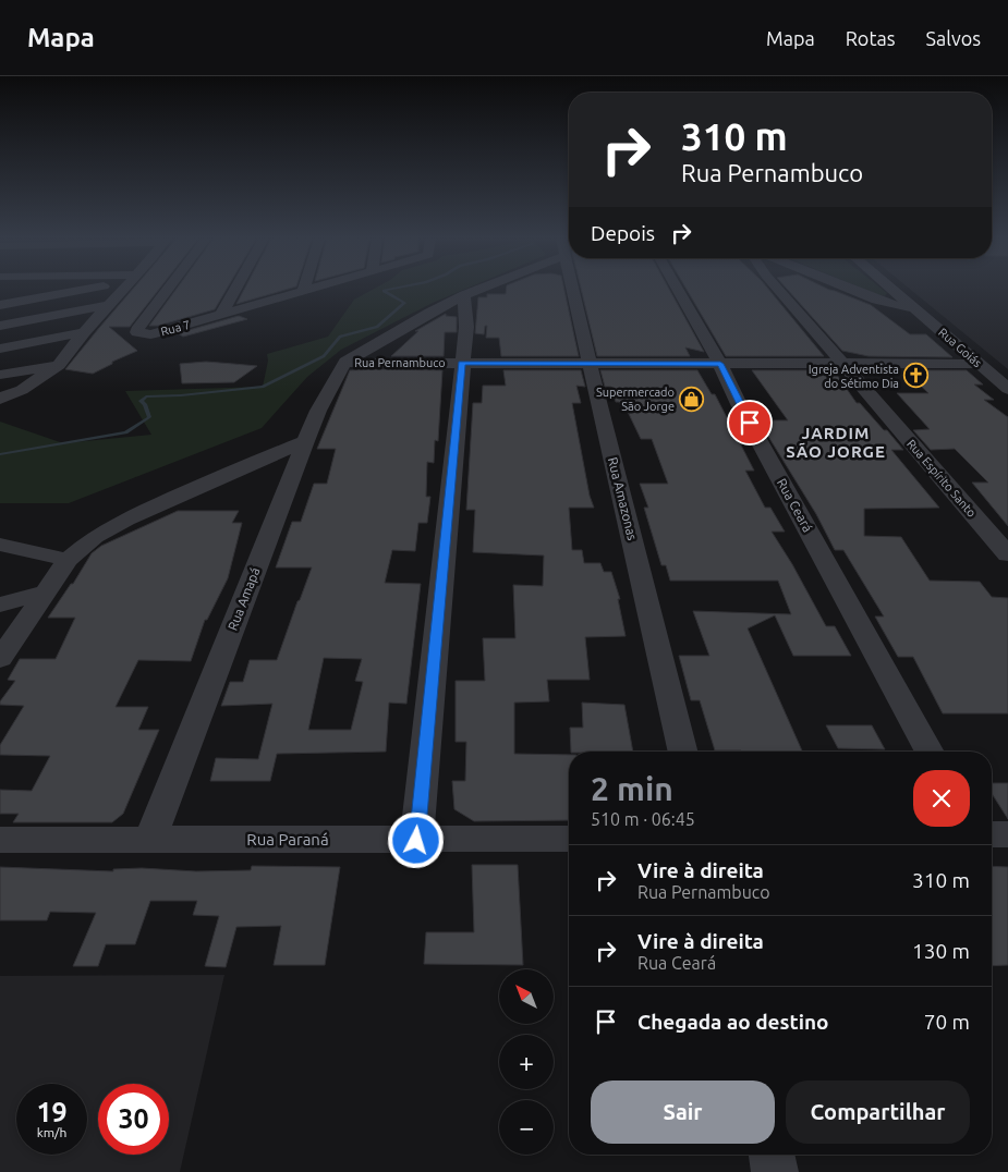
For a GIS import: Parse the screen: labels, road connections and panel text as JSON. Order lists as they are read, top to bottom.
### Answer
{
  "streets": {
    "street": [
      "Rua 7",
      "Rua Goiás",
      "Rua Pernambuco",
      "Rua Espírito Santo",
      "Rua Amazonas",
      "Rua Ceará",
      "Rua Amapá",
      "Rua Paraná"
    ]
  },
  "crossings": [
    ["Rua Goiás", "Rua Pernambuco"],
    ["Rua Pernambuco", "Rua Espírito Santo"],
    ["Rua Pernambuco", "Rua Amazonas"],
    ["Rua Pernambuco", "Rua Ceará"],
    ["Rua Pernambuco", "Rua Amapá"],
    ["Rua Amapá", "Rua Paraná"]
  ],
  "districts": ["JARDIM SÃO JORGE"],
  "places": {
    "church": ["Igreja Adventista do Sétimo Dia"],
    "shop": ["Supermercado São Jorge"]
  },
  "north": "top left",
  "page": {
    "header": "Mapa",
    "nav": ["Mapa", "Rotas", "Salvos"],
    "turn": ["310 m", "Rua Pernambuco"],
    "then": "Depois",
    "heading": ["2 min", "510 m · 06:45"],
    "list": [
      {
        "name": "Vire à direita",
        "note": "Rua Pernambuco",
        "value": "310 m"
      },
      {
        "name": "Vire à direita",
        "note": "Rua Ceará",
        "value": "130 m"
      },
      {
        "name": "Chegada ao destino",
        "value": "70 m"
      }
    ],
    "map_buttons": ["+", "−"],
    "buttons": ["Sair", "Compartilhar"],
    "speed": "19 km/h",
    "limit": "30"
  }
}
